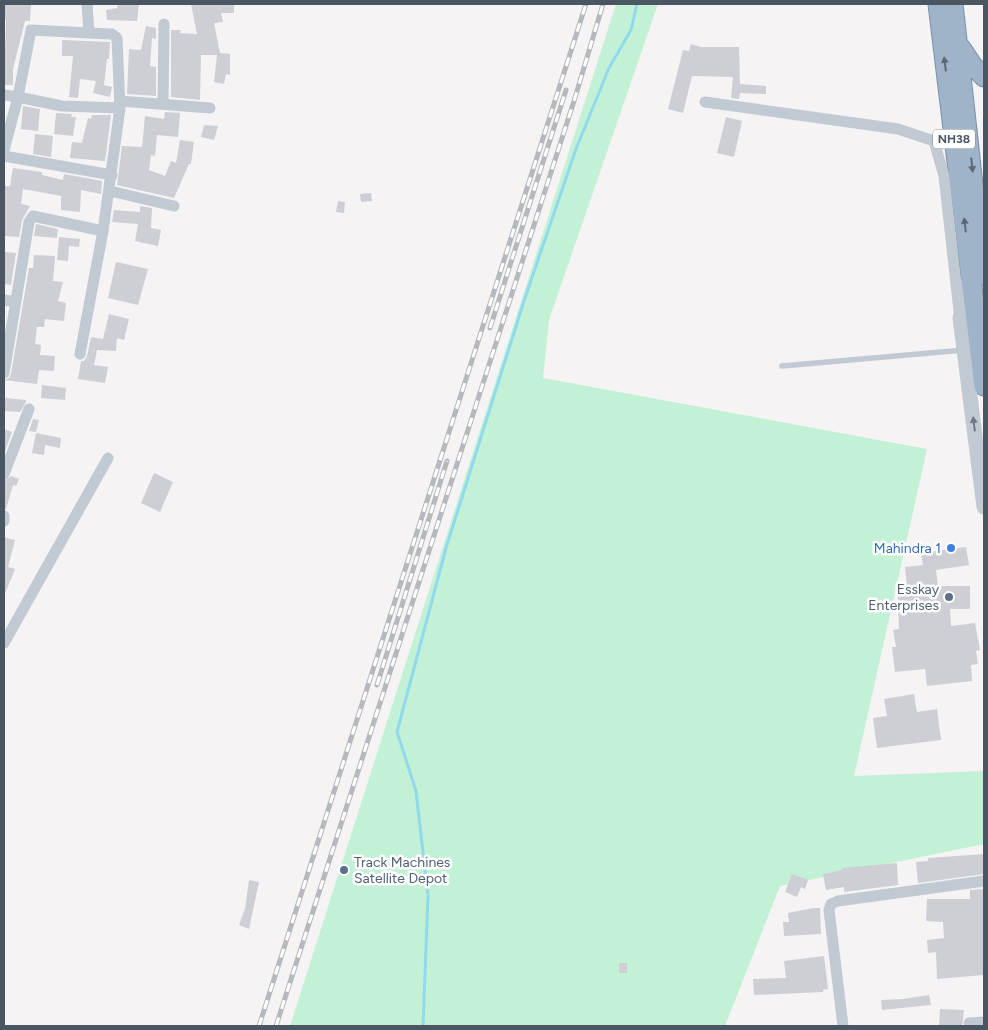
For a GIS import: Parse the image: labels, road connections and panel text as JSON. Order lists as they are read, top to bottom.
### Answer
{
  "streets": {
    "highway": ["NH38"]
  },
  "places": ["Mahindra 1", "Esskay Enterprises", "Track Machines Satellite Depot"]
}
